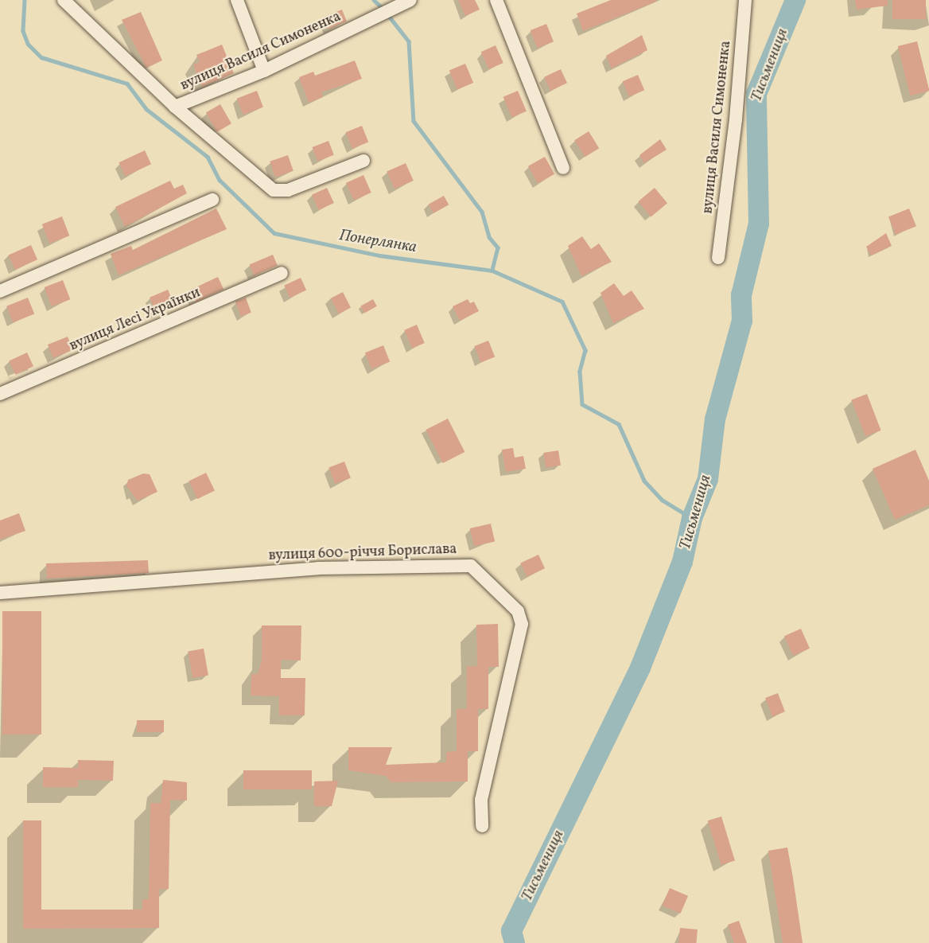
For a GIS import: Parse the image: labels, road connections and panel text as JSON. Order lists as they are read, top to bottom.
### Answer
{
  "streets": {
    "street": ["вулиця Василя Симоненка", "вулиця Лесі Українки", "вулиця 600-річчя Борислава"]
  },
  "water": ["Тисьмениця", "Понерлянка"]
}
